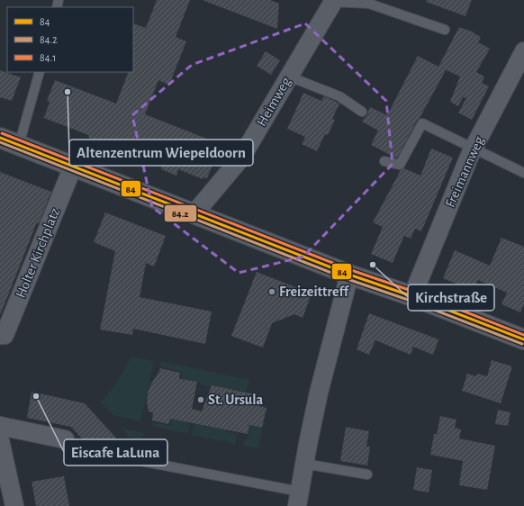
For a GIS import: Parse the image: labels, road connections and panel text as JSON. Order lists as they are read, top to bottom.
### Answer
{
  "streets": {
    "street": ["Heimweg", "Freimannweg", "Holter Kirchplatz"]
  },
  "places": [
    "Altenzentrum Wiepeldoorn",
    "Kirchstraße",
    "Freizeittreff",
    "Eiscafe LaLuna",
    "St. Ursula"
  ],
  "lines": ["transit line 84.1", "transit line 84", "transit line 84.2"],
  "legend": ["84", "84.2", "84.1"]
}
